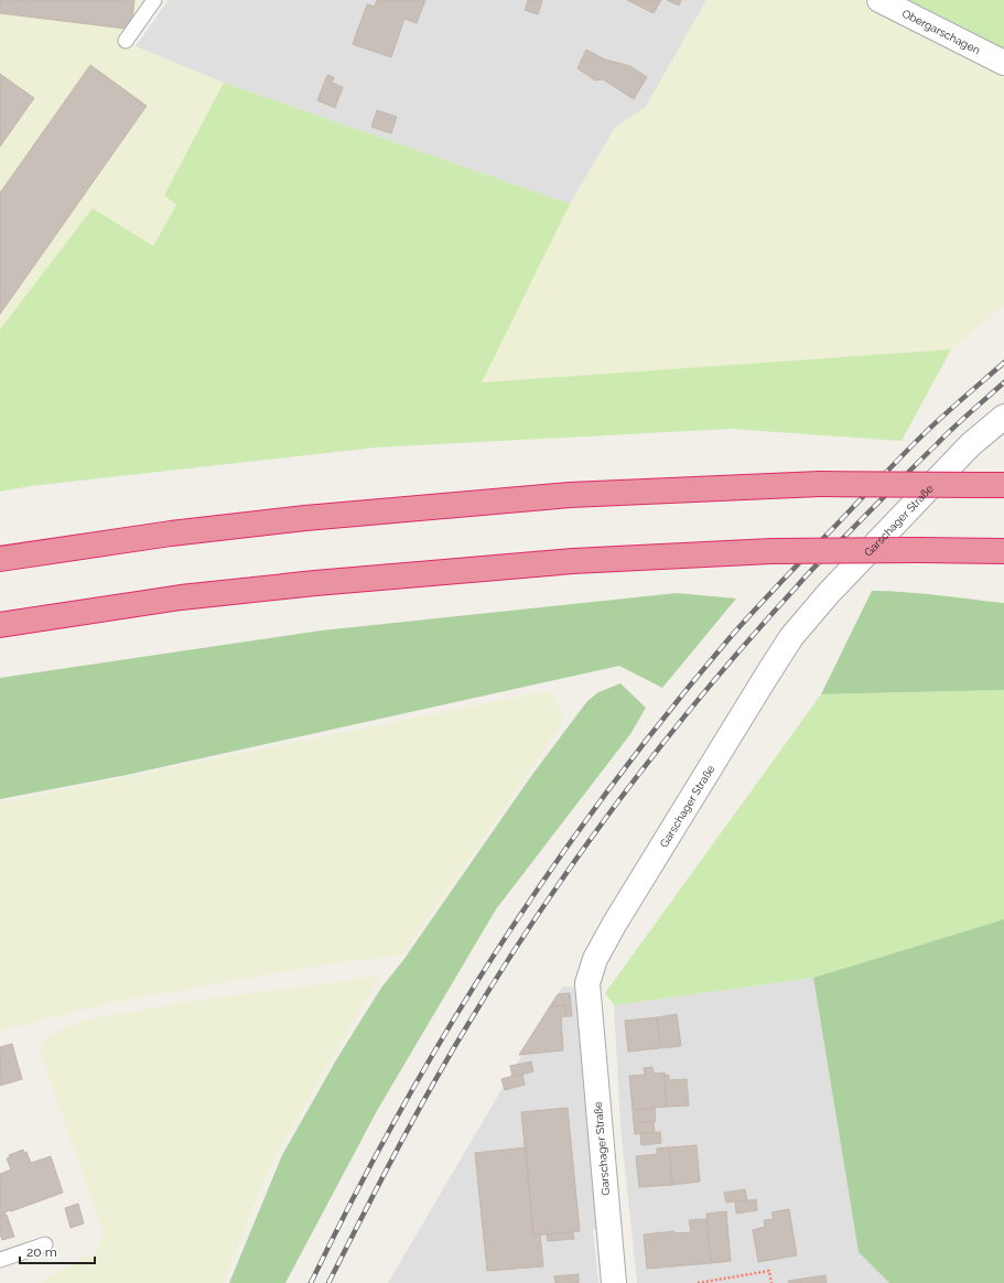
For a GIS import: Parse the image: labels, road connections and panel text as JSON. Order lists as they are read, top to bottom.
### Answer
{
  "streets": {
    "street": ["Obergarschagen", "Garschager Straße"]
  },
  "scale_bar": "20 m"
}
